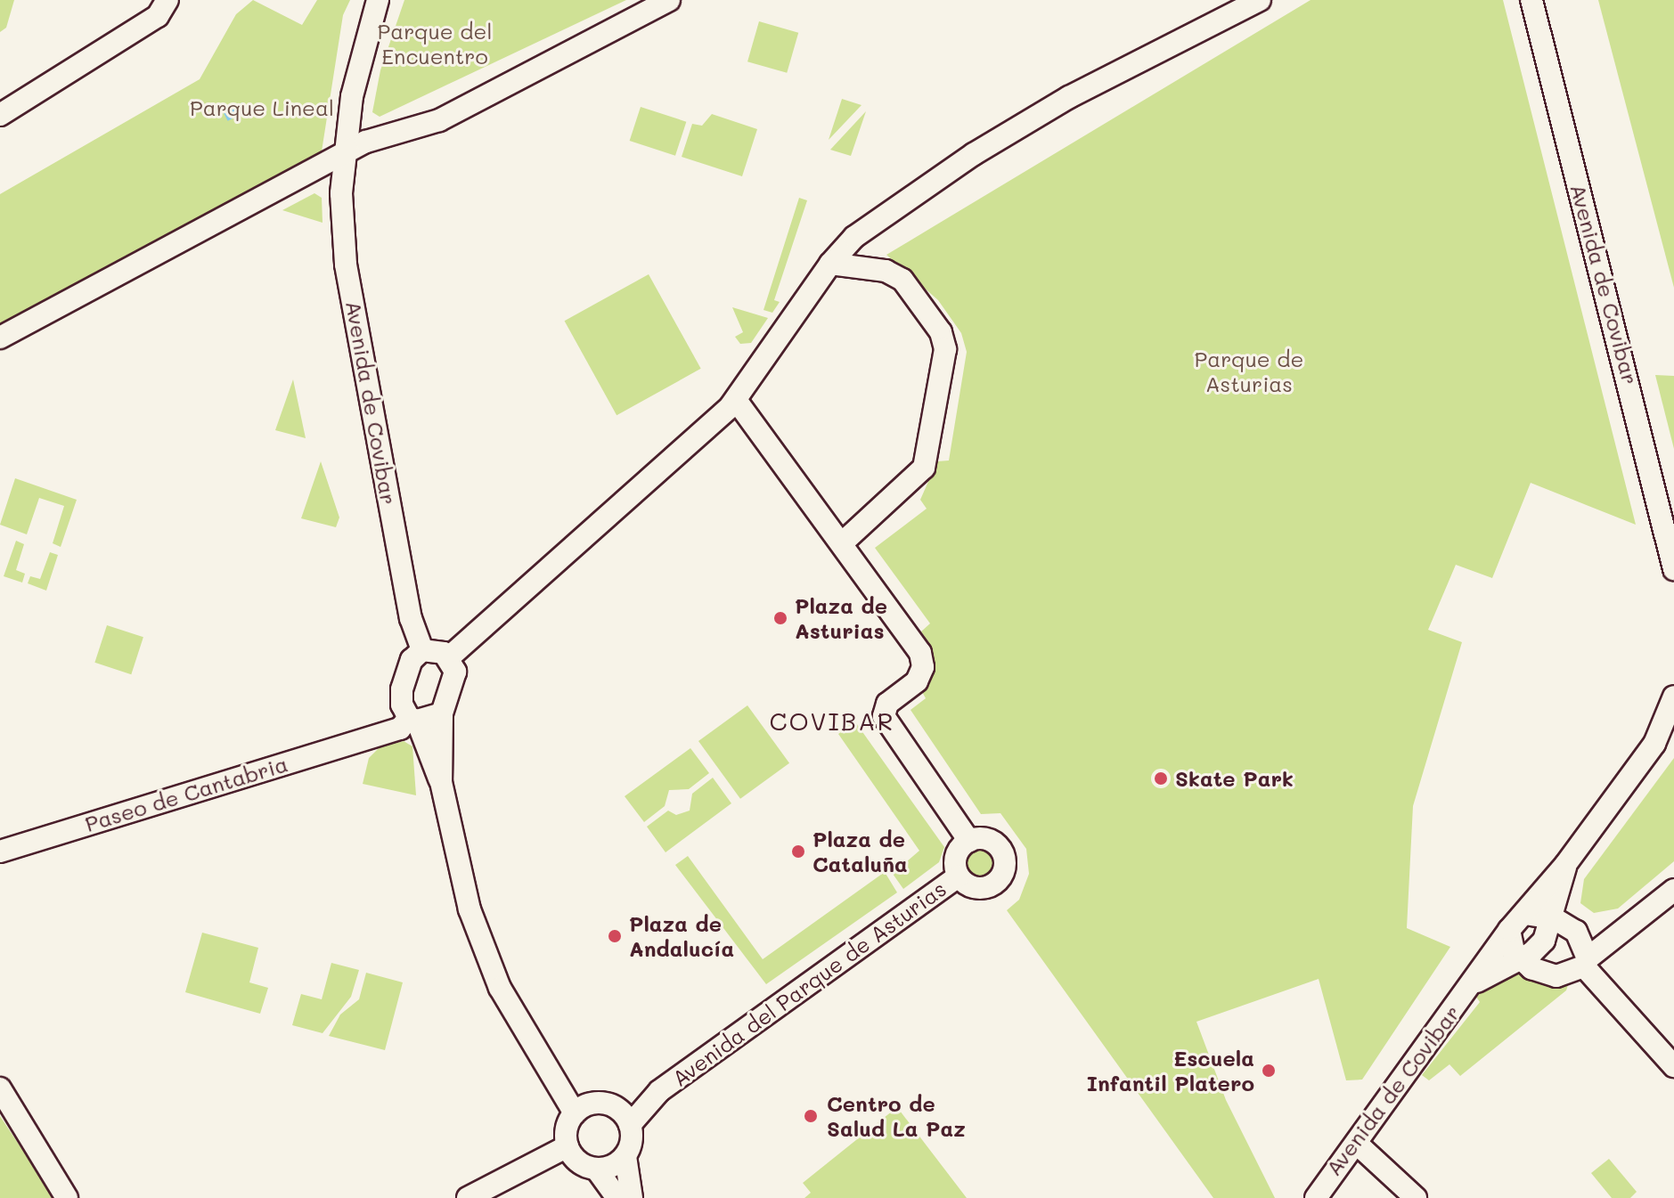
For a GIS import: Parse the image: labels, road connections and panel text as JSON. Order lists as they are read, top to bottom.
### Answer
{
  "streets": {
    "street": ["Avenida de Covibar", "Paseo de Cantabria", "Avenida del Parque de Asturias"]
  },
  "crossings": [
    ["Avenida de Covibar", "Paseo de Cantabria"]
  ],
  "districts": ["COVIBAR"],
  "parks": ["Parque del Encuentro", "Parque Lineal", "Parque de Asturias"],
  "places": [
    "Plaza de Asturias",
    "Skate Park",
    "Plaza de Cataluña",
    "Plaza de Andalucía",
    "Escuela Infantil Platero",
    "Centro de Salud La Paz"
  ]
}
